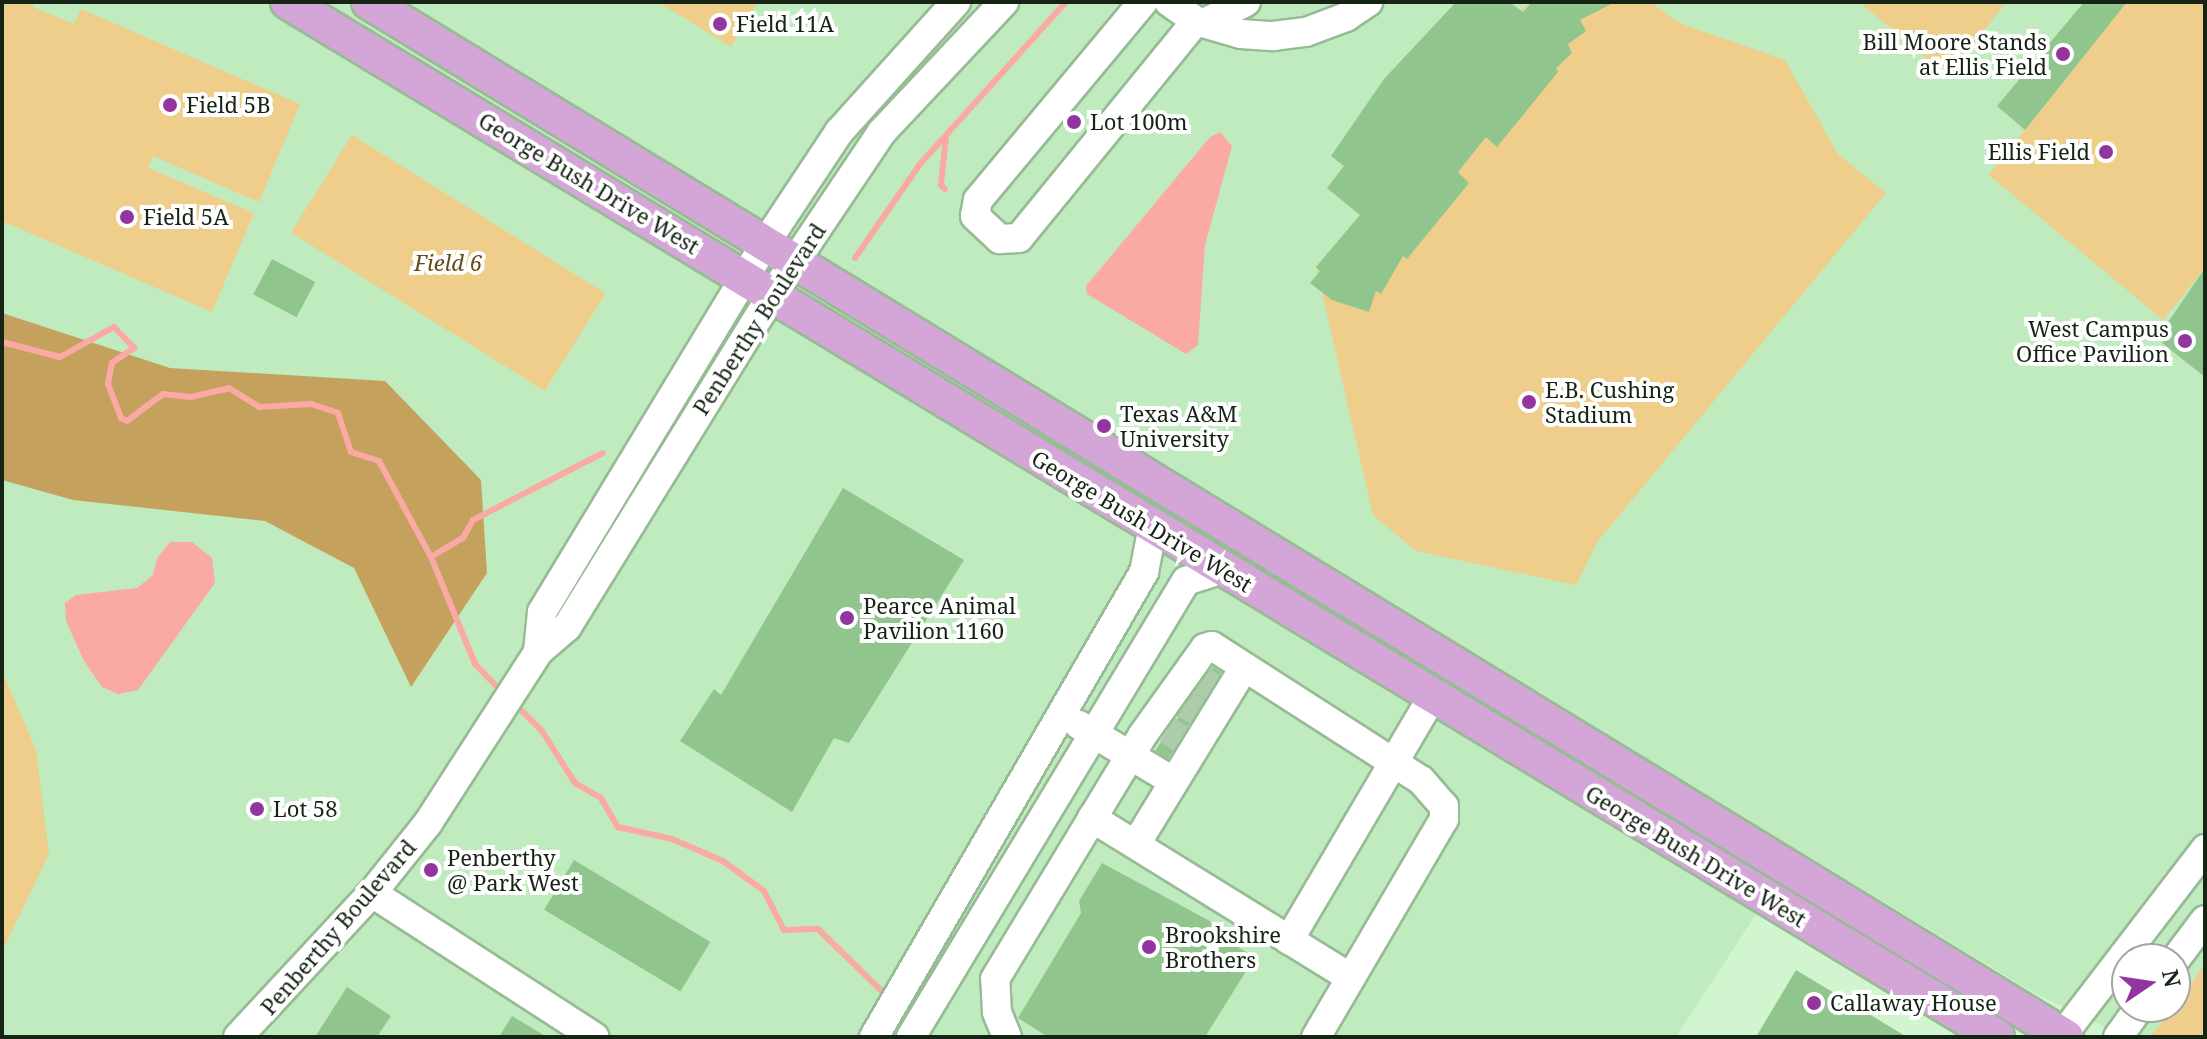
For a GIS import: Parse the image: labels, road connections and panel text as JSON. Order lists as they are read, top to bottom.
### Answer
{
  "streets": {
    "main road": ["George Bush Drive West"],
    "street": ["Penberthy Boulevard"]
  },
  "crossings": [
    ["George Bush Drive West", "Penberthy Boulevard"]
  ],
  "parks": ["Field 6"],
  "places": [
    "Field 11A",
    "Bill Moore Stands at Ellis Field",
    "Field 5B",
    "Lot 100m",
    "Ellis Field",
    "Field 5A",
    "West Campus Office Pavilion",
    "E.B. Cushing Stadium",
    "Texas A&M University",
    "Pearce Animal Pavilion 1160",
    "Lot 58",
    "Penberthy @ Park West",
    "Brookshire Brothers",
    "Callaway House"
  ],
  "north": "right"
}
